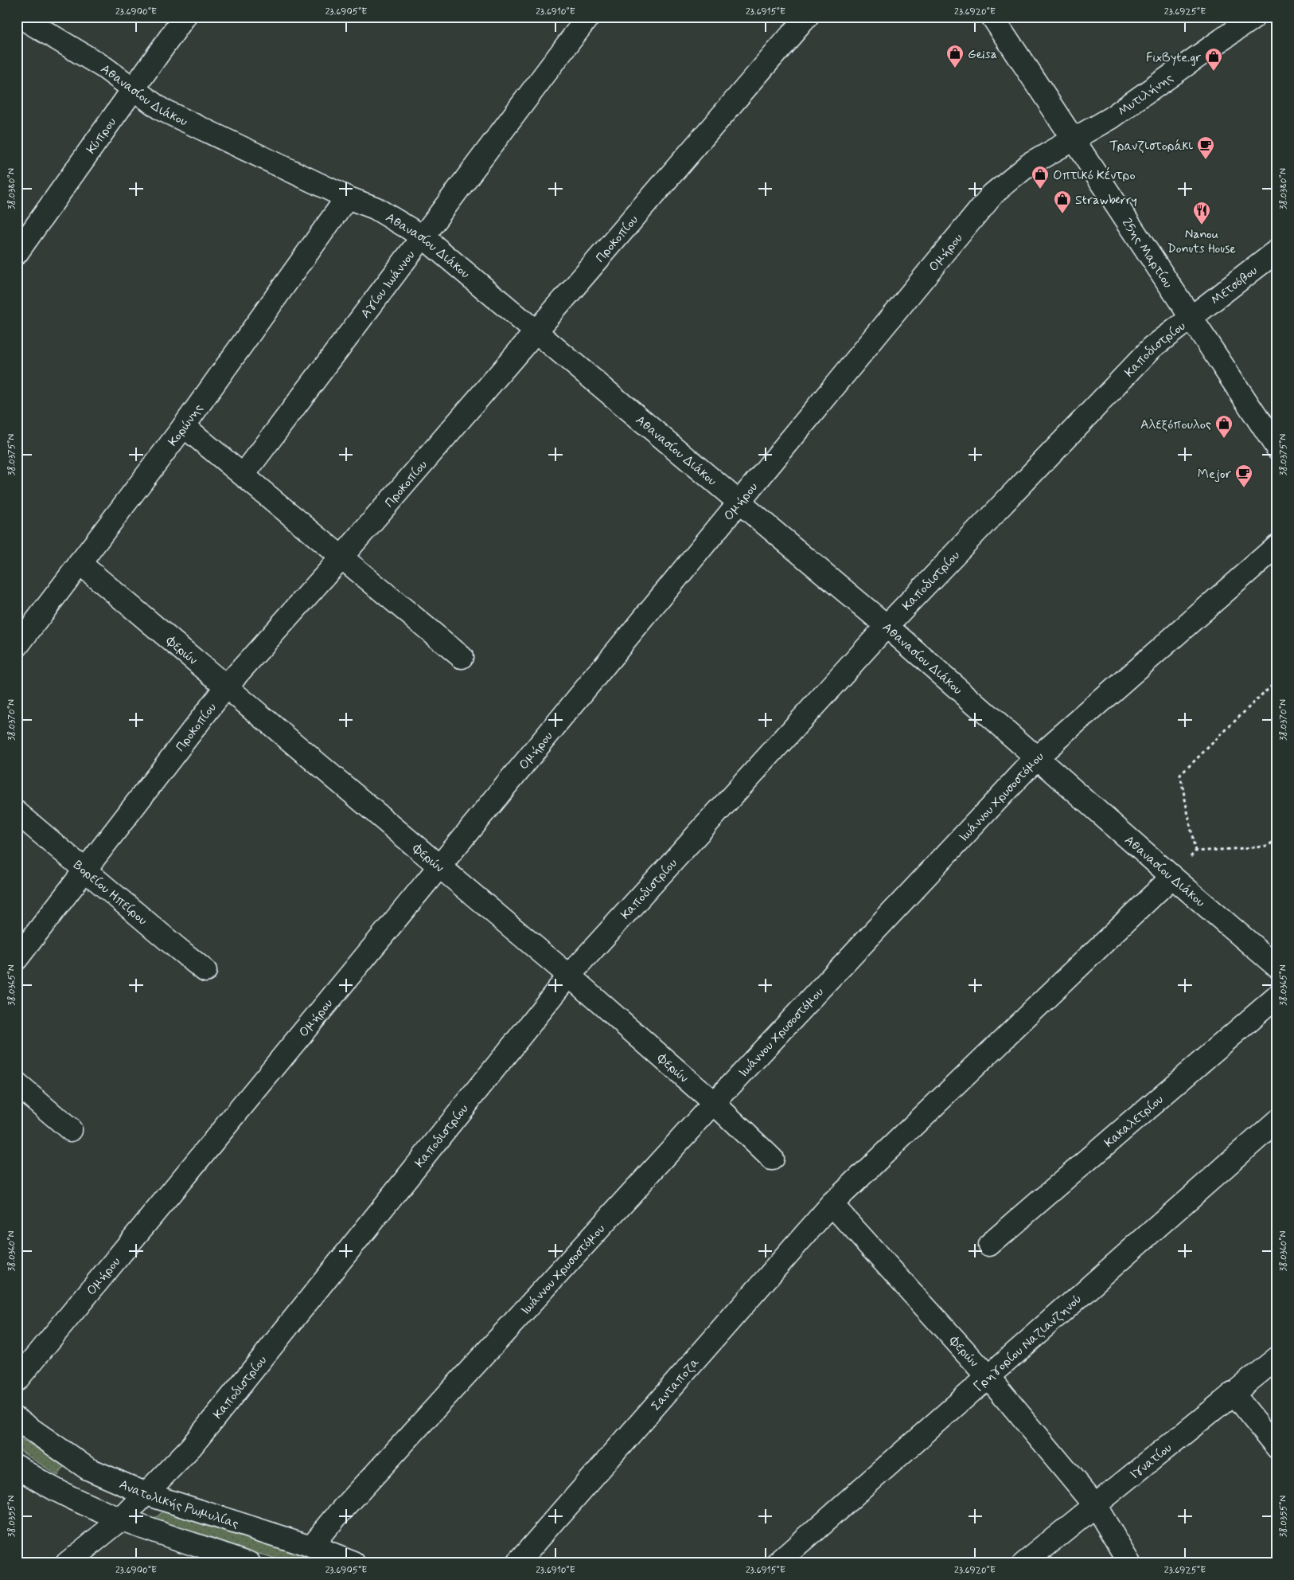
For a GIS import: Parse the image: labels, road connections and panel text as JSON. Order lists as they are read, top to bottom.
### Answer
{
  "streets": {
    "street": [
      "Αθανασίου Διάκου",
      "Μυτιλήνης",
      "Κύπρου",
      "Προκοπίου",
      "Ομήρου",
      "25ης Μαρτίου",
      "Αγίου Ιωάννου",
      "Μετσόβου",
      "Καποδιστρίου",
      "Κορώνης",
      "Φερών",
      "Ιωάννου Χρυσοστόμου",
      "Βορείου Ηπείρου",
      "Κακαλετρίου",
      "Γρηγορίου Ναζιανζηνού",
      "Σανταποζα",
      "Ιγνατίου",
      "Ανατολικής Ρωμυλίας"
    ]
  },
  "crossings": [
    ["Αθανασίου Διάκου", "Κύπρου"],
    ["Αθανασίου Διάκου", "Προκοπίου"],
    ["Αθανασίου Διάκου", "Ομήρου"],
    ["Αθανασίου Διάκου", "Αγίου Ιωάννου"],
    ["Αθανασίου Διάκου", "Καποδιστρίου"],
    ["Αθανασίου Διάκου", "Κορώνης"],
    ["Αθανασίου Διάκου", "Ιωάννου Χρυσοστόμου"],
    ["Αθανασίου Διάκου", "Σανταποζα"],
    ["Μυτιλήνης", "Ομήρου"],
    ["Μυτιλήνης", "25ης Μαρτίου"],
    ["Προκοπίου", "Φερών"],
    ["Προκοπίου", "Βορείου Ηπείρου"],
    ["Ομήρου", "25ης Μαρτίου"],
    ["Ομήρου", "Φερών"],
    ["25ης Μαρτίου", "Μετσόβου"],
    ["25ης Μαρτίου", "Καποδιστρίου"],
    ["Μετσόβου", "Καποδιστρίου"],
    ["Καποδιστρίου", "Φερών"],
    ["Καποδιστρίου", "Ανατολικής Ρωμυλίας"],
    ["Κορώνης", "Φερών"],
    ["Φερών", "Ιωάννου Χρυσοστόμου"],
    ["Φερών", "Γρηγορίου Ναζιανζηνού"],
    ["Φερών", "Σανταποζα"],
    ["Φερών", "Ιγνατίου"],
    ["Ιωάννου Χρυσοστόμου", "Ανατολικής Ρωμυλίας"]
  ],
  "places": {
    "shop": [
      "Geisa",
      "FixByte.gr",
      "Οπτικό Κέντρο",
      "Strawberry",
      "Αλεξόπουλος"
    ],
    "cafe": ["Τρανζιστοράκι", "Mejor"],
    "restaurant": ["Nanou Donuts House"]
  },
  "coordinates": [
    "23.6900°E",
    "23.6905°E",
    "23.6910°E",
    "23.6915°E",
    "23.6920°E",
    "23.6925°E",
    "38.0380°N",
    "38.0375°N",
    "38.0370°N",
    "38.0365°N",
    "38.0360°N",
    "38.0355°N"
  ]
}
